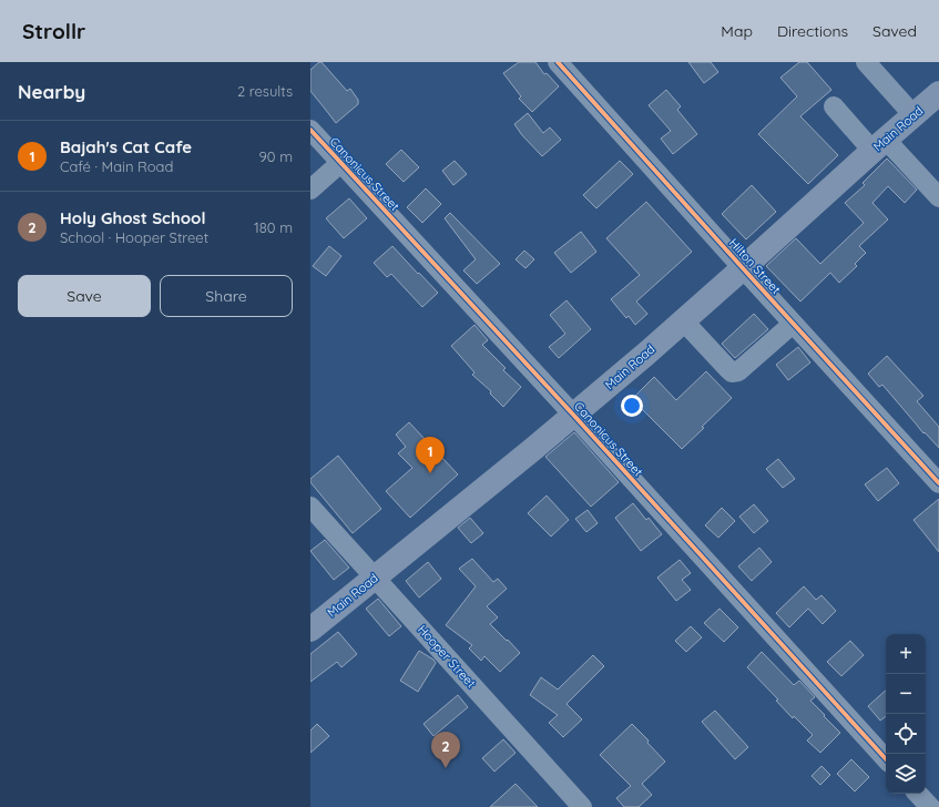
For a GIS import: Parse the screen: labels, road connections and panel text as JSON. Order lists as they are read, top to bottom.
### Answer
{
  "streets": {
    "main road": ["Main Road"],
    "street": ["Canonicus Street", "Hilton Street", "Hooper Street"]
  },
  "crossings": [
    ["Main Road", "Canonicus Street"],
    ["Main Road", "Hilton Street"],
    ["Main Road", "Hooper Street"]
  ],
  "page": {
    "header": "Strollr",
    "nav": ["Map", "Directions", "Saved"],
    "heading": ["Nearby", "2 results"],
    "list": [
      {
        "mark": "1",
        "name": "Bajah's Cat Cafe",
        "note": "Café · Main Road",
        "value": "90 m"
      },
      {
        "mark": "2",
        "name": "Holy Ghost School",
        "note": "School · Hooper Street",
        "value": "180 m"
      }
    ],
    "buttons": ["Save", "Share"],
    "pins": ["1", "2"],
    "map_buttons": ["+", "−"]
  }
}
